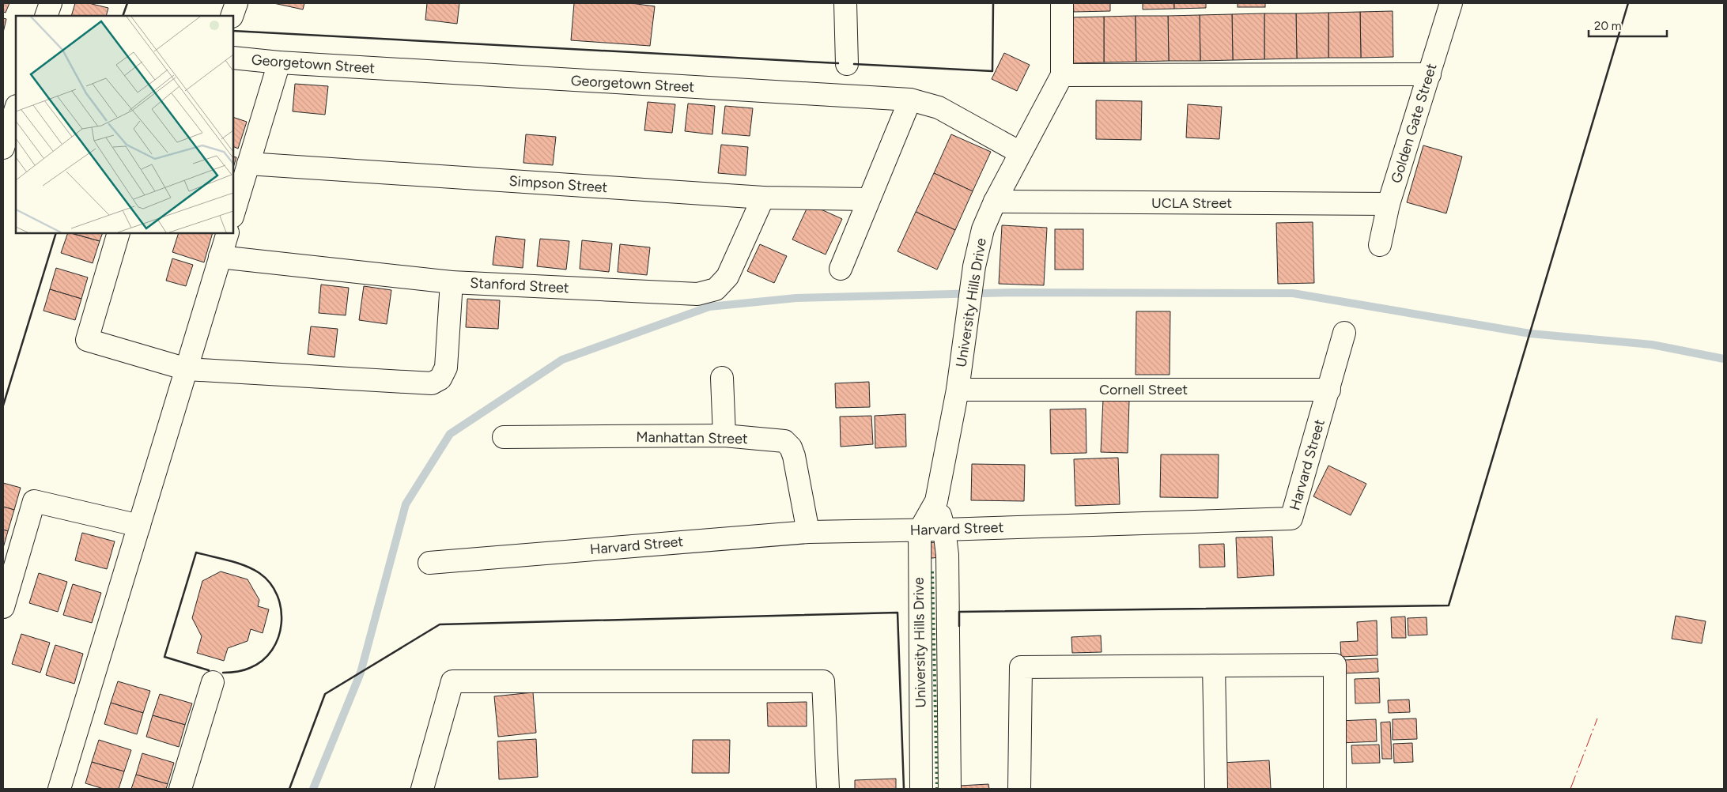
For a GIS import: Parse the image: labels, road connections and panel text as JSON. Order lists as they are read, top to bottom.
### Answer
{
  "streets": {
    "street": [
      "Georgetown Street",
      "Golden Gate Street",
      "Simpson Street",
      "UCLA Street",
      "Stanford Street",
      "University Hills Drive",
      "Cornell Street",
      "Manhattan Street",
      "Harvard Street"
    ]
  },
  "crossings": [
    ["Georgetown Street", "University Hills Drive"],
    ["Golden Gate Street", "UCLA Street"],
    ["Simpson Street", "Stanford Street"],
    ["UCLA Street", "University Hills Drive"],
    ["University Hills Drive", "Cornell Street"],
    ["University Hills Drive", "Harvard Street"],
    ["Cornell Street", "Harvard Street"],
    ["Manhattan Street", "Harvard Street"]
  ],
  "scale_bar": "20 m"
}
